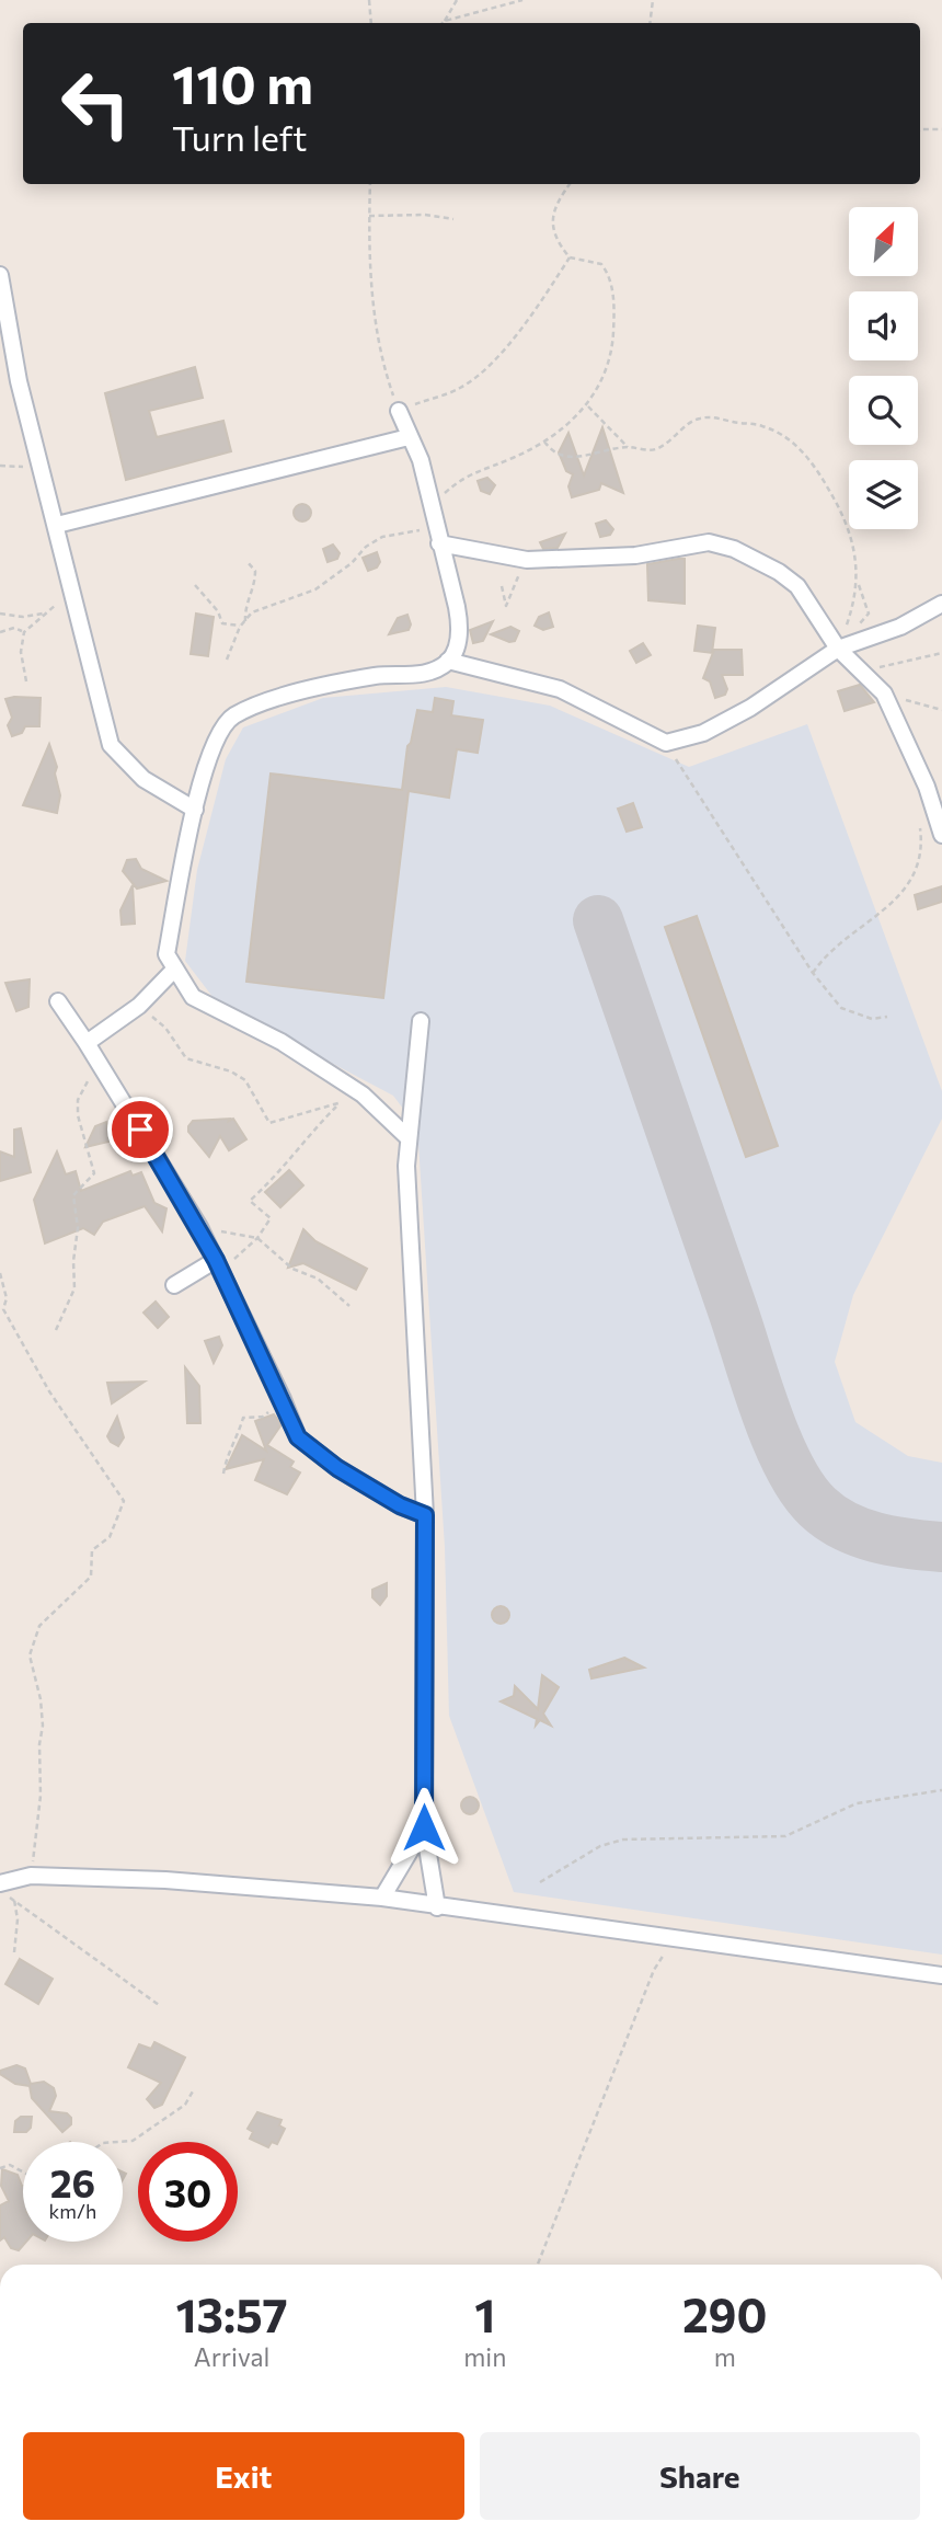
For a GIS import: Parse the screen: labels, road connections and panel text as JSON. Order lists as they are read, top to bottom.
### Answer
{
  "north": "top right",
  "page": {
    "turn": ["110 m", "Turn left"],
    "speed": "26 km/h",
    "limit": "30",
    "eta": [
      "13:57",
      "Arrival",
      "1",
      "min",
      "290",
      "m"
    ],
    "buttons": ["Exit", "Share"]
  }
}
